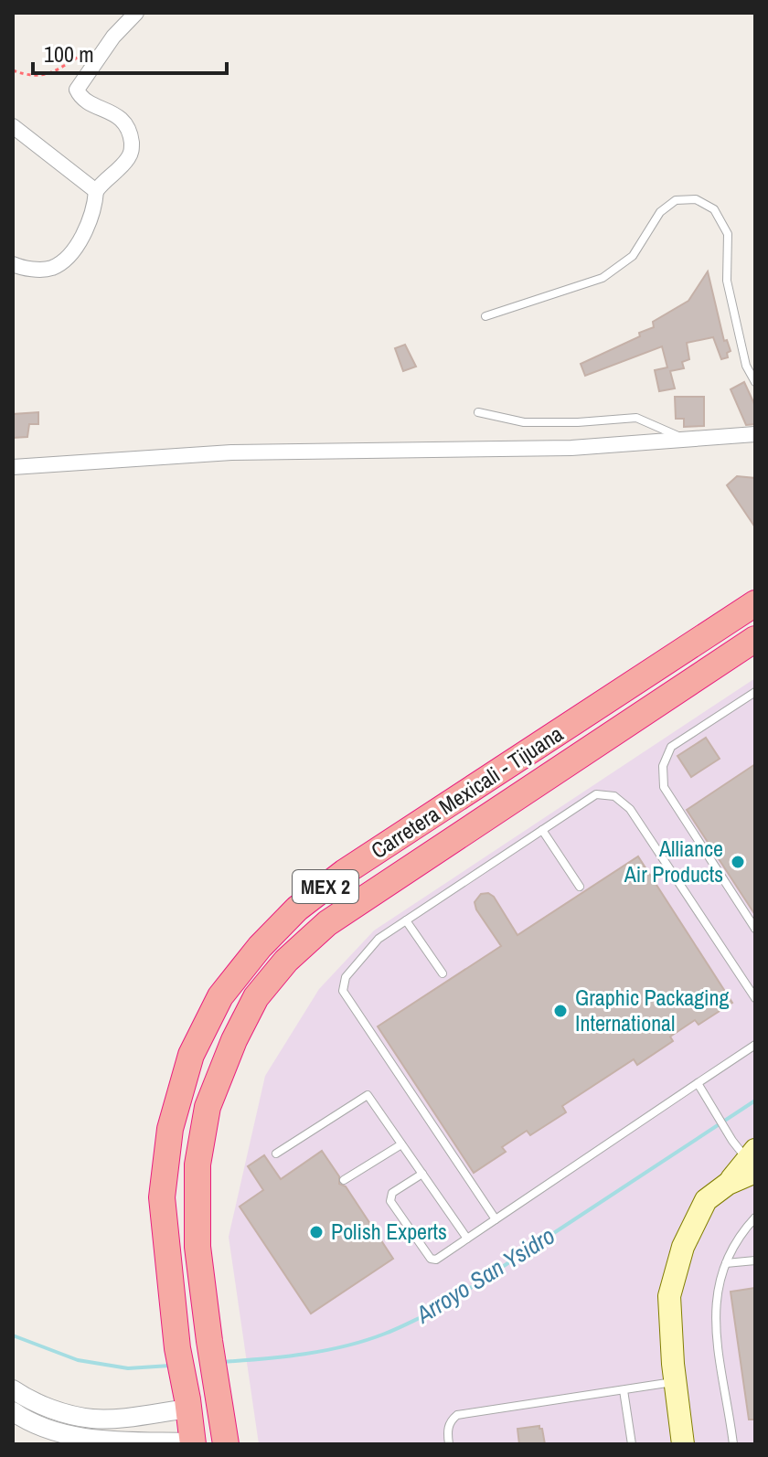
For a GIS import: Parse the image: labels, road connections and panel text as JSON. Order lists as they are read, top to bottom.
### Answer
{
  "streets": {
    "highway": ["Carretera Mexicali - Tijuana", "MEX 2"]
  },
  "water": ["Arroyo San Ysidro"],
  "places": ["Alliance Air Products", "Graphic Packaging International", "Polish Experts"],
  "scale_bar": "100 m"
}
